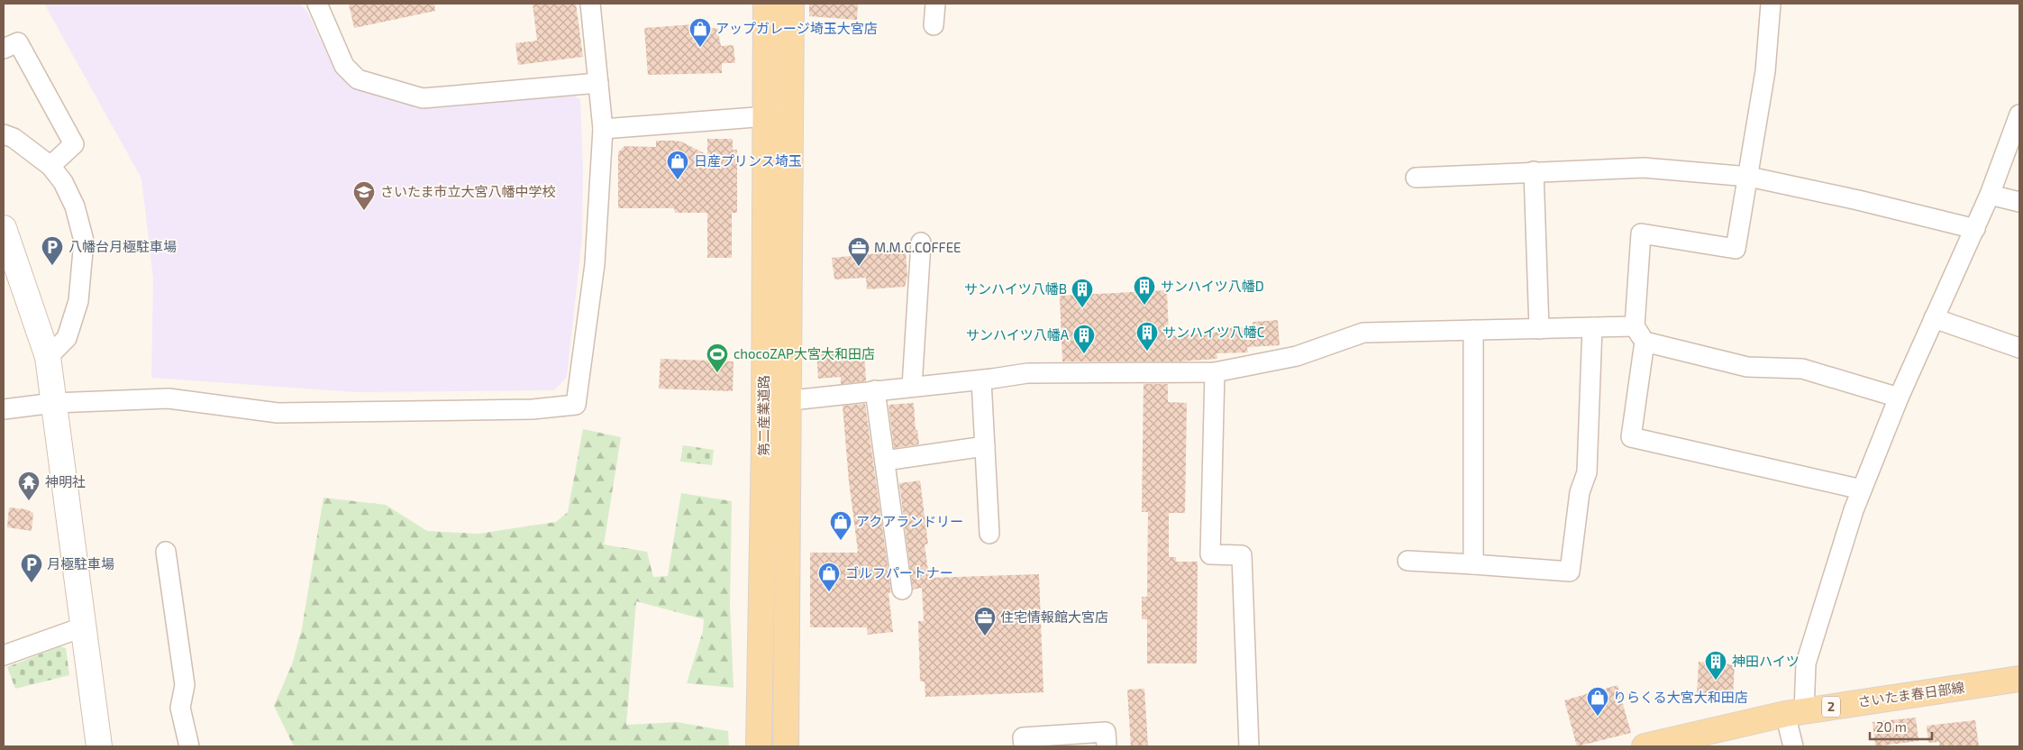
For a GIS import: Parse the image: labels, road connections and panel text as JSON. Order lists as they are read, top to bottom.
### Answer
{
  "streets": {
    "main road": ["第二産業道路", "さいたま春日部線", "2"]
  },
  "places": {
    "shop": [
      "アップガレージ埼玉大宮店",
      "日産プリンス埼玉",
      "アクアランドリー",
      "ゴルフパートナー",
      "りらくる大宮大和田店"
    ],
    "school or university": ["さいたま市立大宮八幡中学校"],
    "parking": ["八幡台月極駐車場", "月極駐車場"],
    "office": ["M.M.C.COFFEE", "住宅情報館大宮店"],
    "building": [
      "サンハイツ八幡D",
      "サンハイツ八幡B",
      "サンハイツ八幡C",
      "サンハイツ八幡A",
      "神田ハイツ"
    ],
    "sports": ["chocoZAP大宮大和田店"],
    "temple": ["神明社"]
  },
  "scale_bar": "20 m"
}
